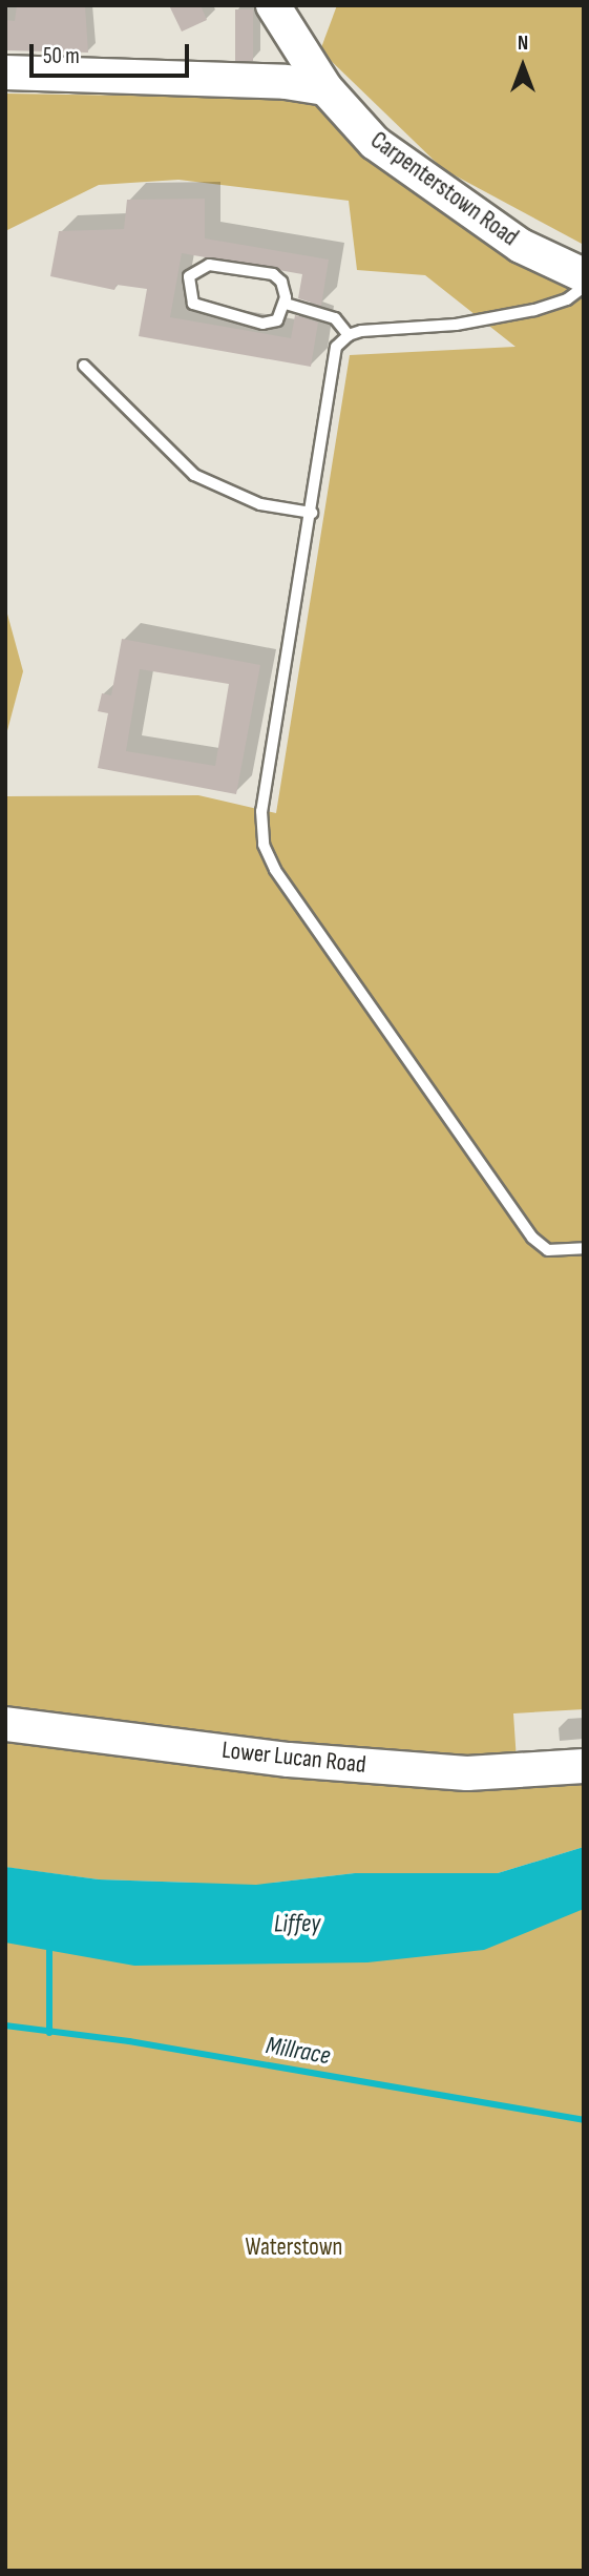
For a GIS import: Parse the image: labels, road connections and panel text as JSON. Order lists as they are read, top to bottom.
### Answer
{
  "streets": {
    "street": ["Carpenterstown Road", "Lower Lucan Road"]
  },
  "water": ["Liffey", "Millrace"],
  "parks": ["Waterstown"],
  "scale_bar": "50 m",
  "north": "top"
}
